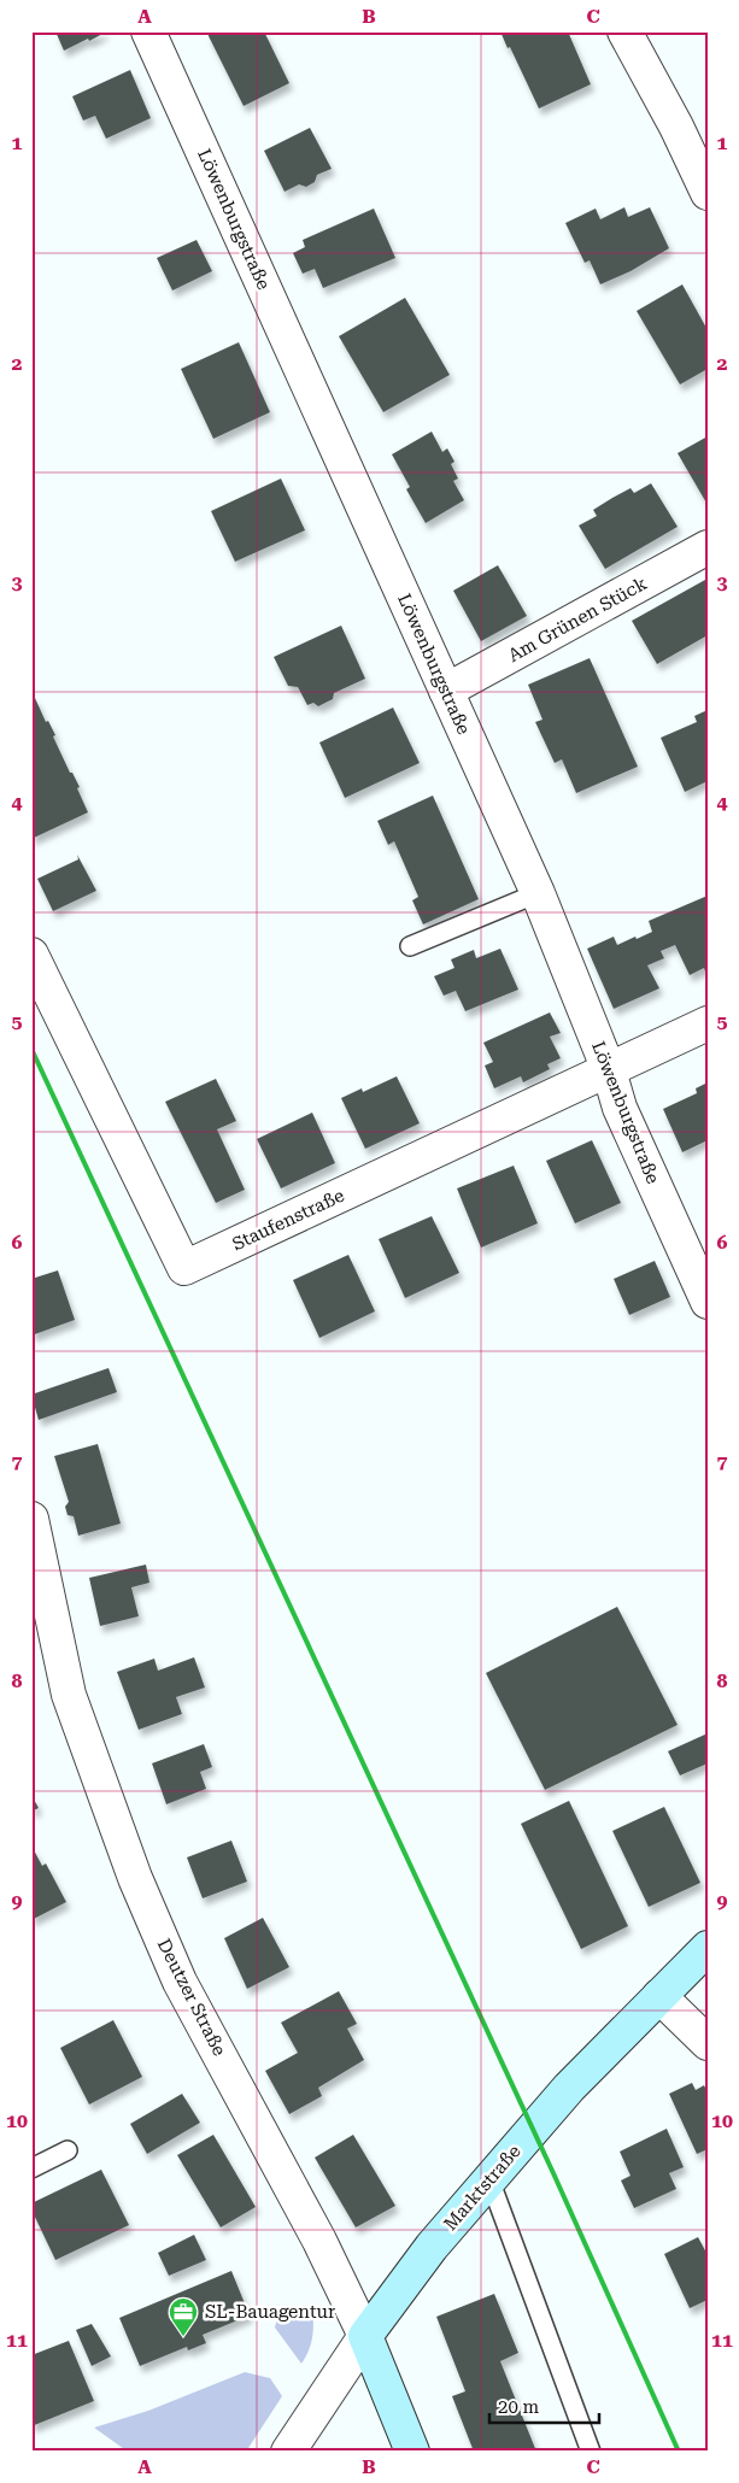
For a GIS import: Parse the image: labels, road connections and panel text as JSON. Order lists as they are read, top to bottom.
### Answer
{
  "streets": {
    "main road": ["Deutzer Straße", "Marktstraße"],
    "street": ["Löwenburgstraße", "Am Grünen Stück", "Staufenstraße"]
  },
  "crossings": [
    ["Löwenburgstraße", "Am Grünen Stück"],
    ["Löwenburgstraße", "Staufenstraße"],
    ["Deutzer Straße", "Marktstraße"]
  ],
  "places": {
    "office": ["SL-Bauagentur"]
  },
  "scale_bar": "20 m",
  "grid": {
    "columns": ["A", "B", "C"],
    "rows": [
      "1",
      "2",
      "3",
      "4",
      "5",
      "6",
      "7",
      "8",
      "9",
      "10",
      "11"
    ]
  }
}
